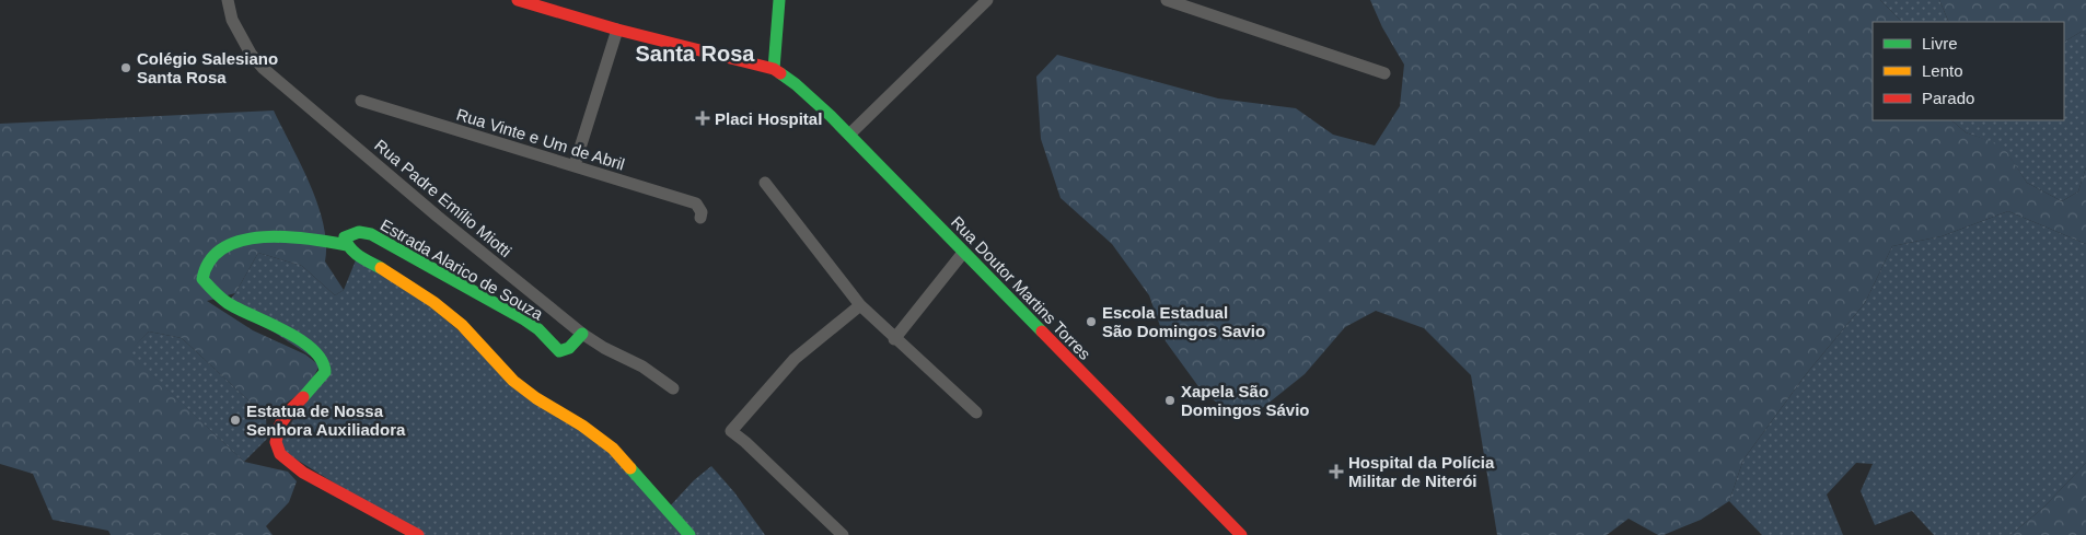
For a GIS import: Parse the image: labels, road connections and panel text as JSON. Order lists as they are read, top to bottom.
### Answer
{
  "streets": {
    "street": [
      "Rua Vinte e Um de Abril",
      "Rua Padre Emílio Miotti",
      "Estrada Alarico de Souza",
      "Rua Doutor Martins Torres"
    ]
  },
  "crossings": [
    ["Rua Padre Emílio Miotti", "Estrada Alarico de Souza"]
  ],
  "districts": ["Santa Rosa"],
  "places": {
    "other": [
      "Colégio Salesiano Santa Rosa",
      "Escola Estadual São Domingos Savio",
      "Xapela São Domingos Sávio",
      "Estatua de Nossa Senhora Auxiliadora"
    ],
    "health": ["Placi Hospital", "Hospital da Polícia Militar de Niterói"]
  },
  "legend": ["Livre", "Lento", "Parado"]
}
